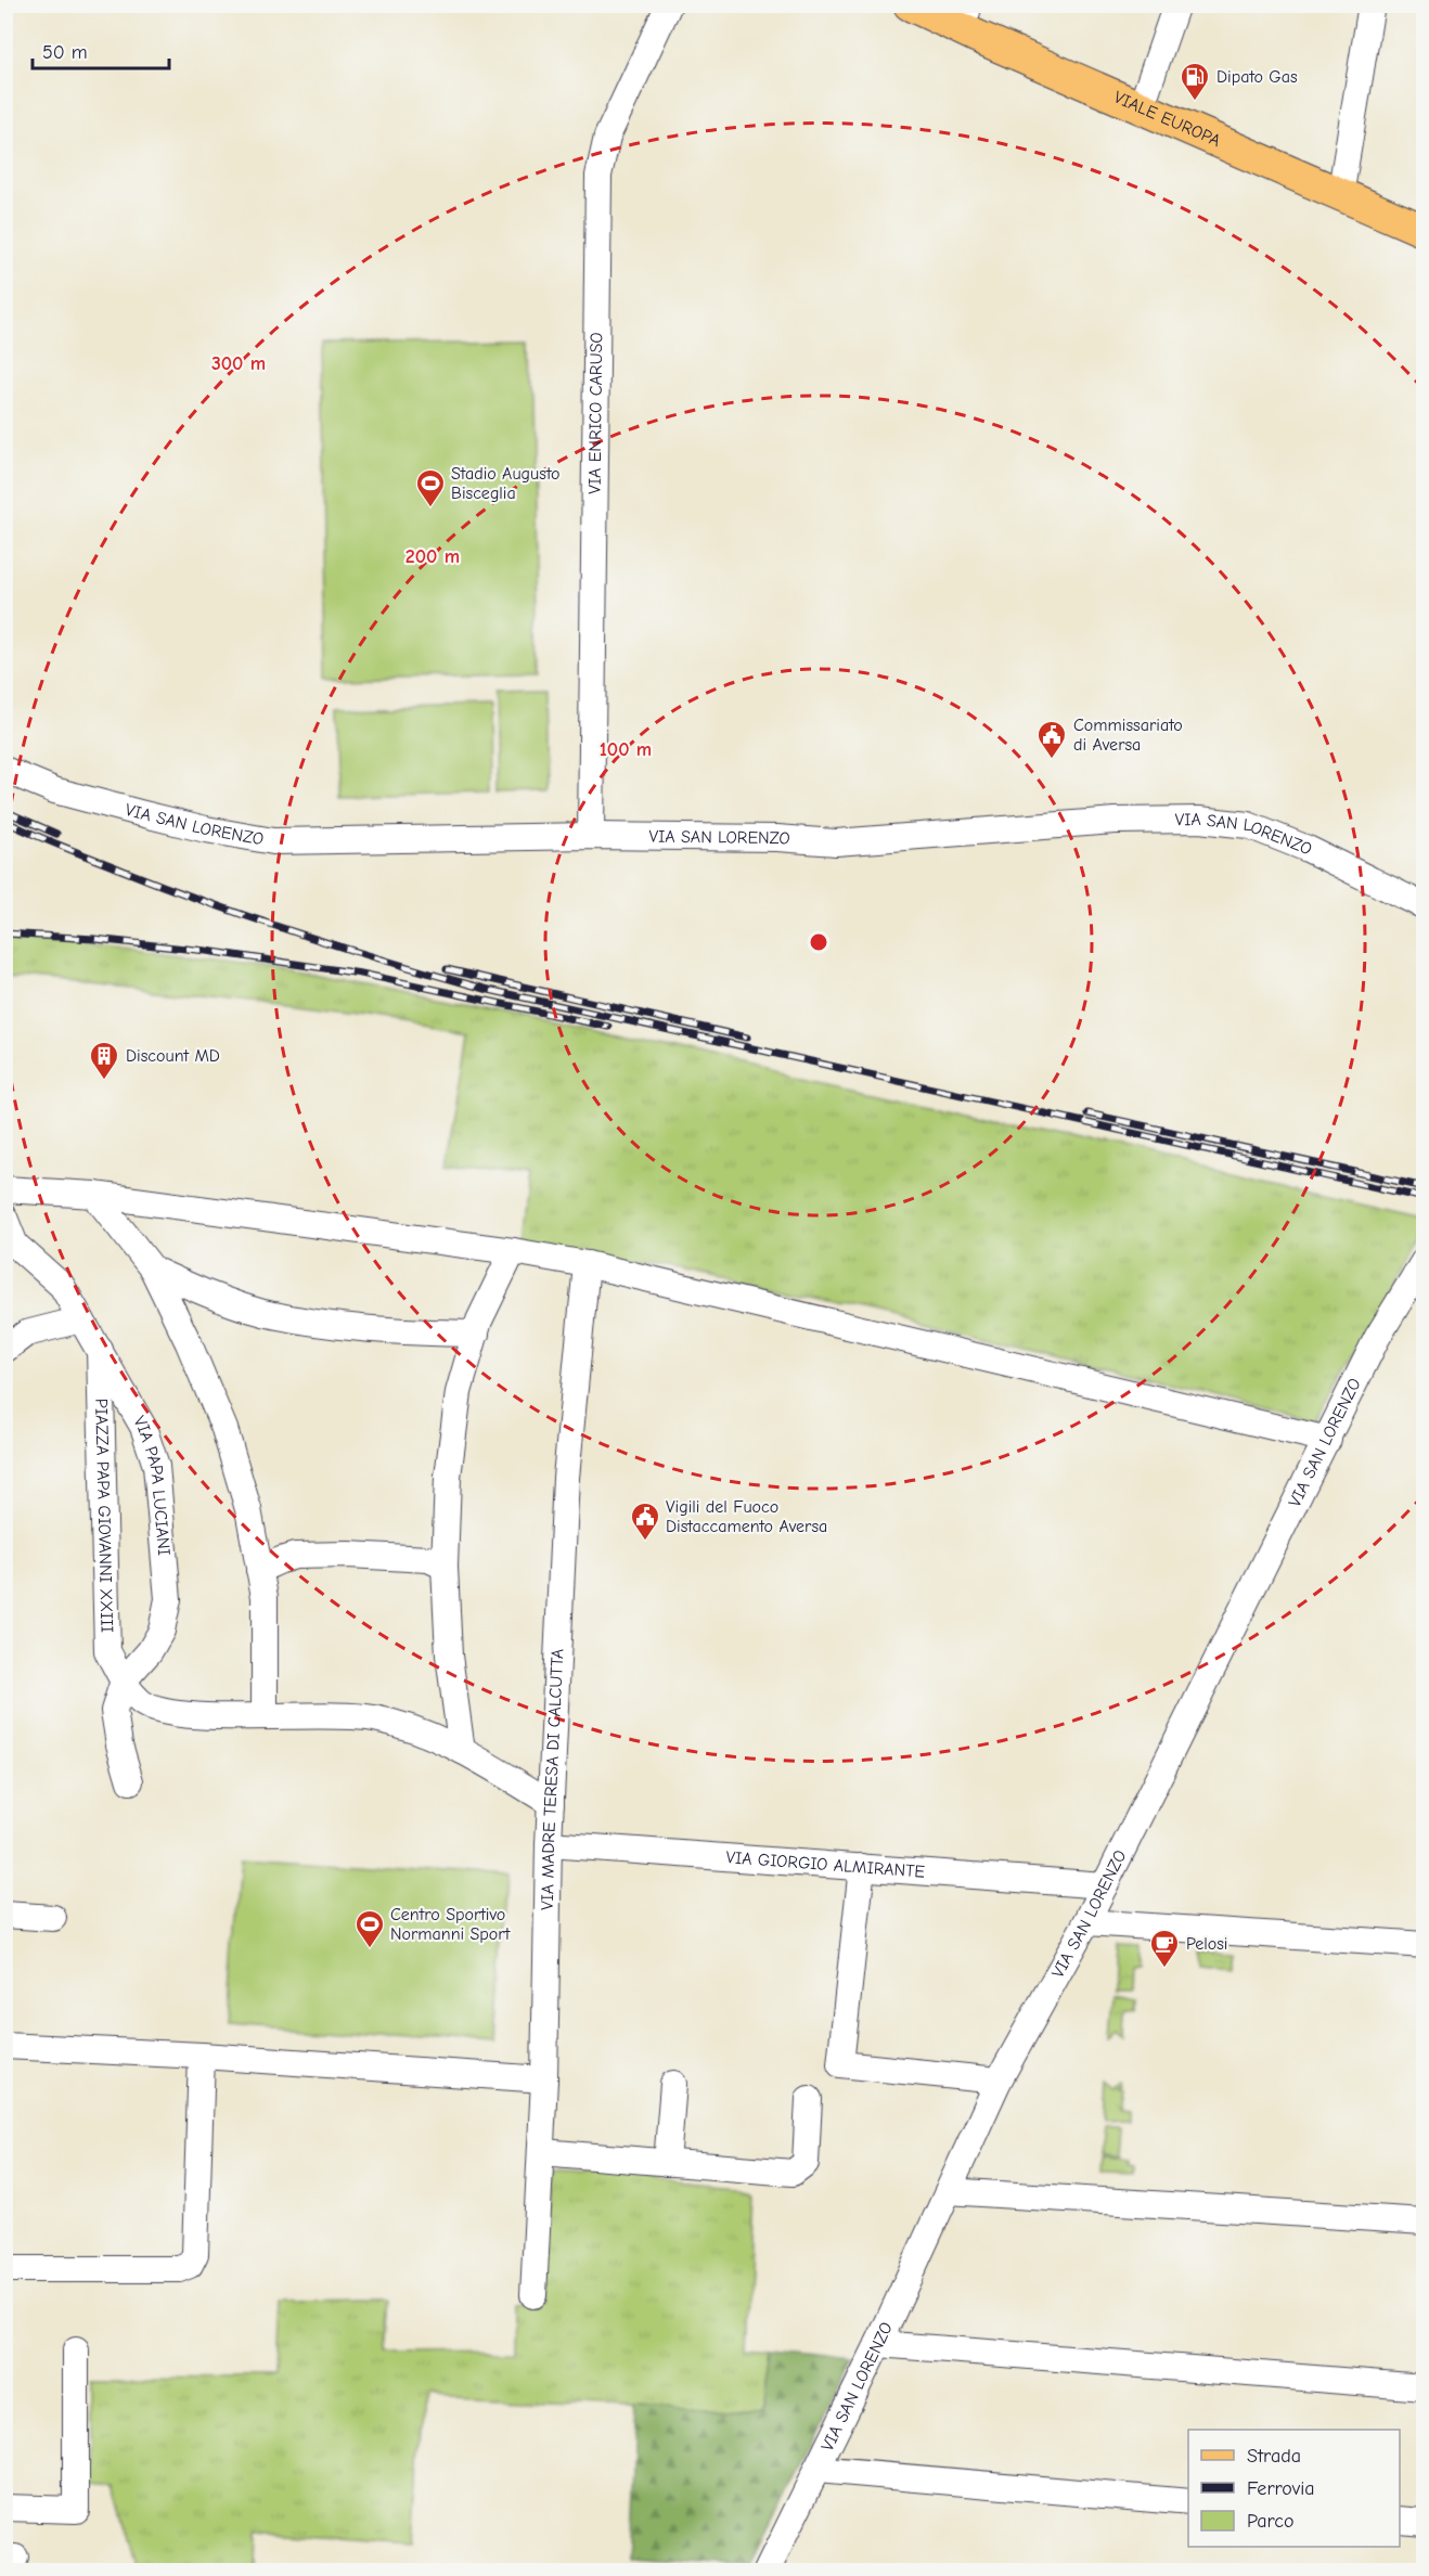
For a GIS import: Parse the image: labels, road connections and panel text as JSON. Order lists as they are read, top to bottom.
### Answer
{
  "streets": {
    "main road": ["VIALE EUROPA"],
    "street": [
      "VIA ENRICO CARUSO",
      "VIA SAN LORENZO",
      "VIA PAPA LUCIANI",
      "PIAZZA PAPA GIOVANNI XXIII",
      "VIA MADRE TERESA DI CALCUTTA",
      "VIA GIORGIO ALMIRANTE"
    ]
  },
  "crossings": [
    ["VIA ENRICO CARUSO", "VIA SAN LORENZO"],
    ["VIA SAN LORENZO", "VIA GIORGIO ALMIRANTE"],
    ["VIA PAPA LUCIANI", "PIAZZA PAPA GIOVANNI XXIII"],
    ["PIAZZA PAPA GIOVANNI XXIII", "VIA MADRE TERESA DI CALCUTTA"],
    ["VIA MADRE TERESA DI CALCUTTA", "VIA GIORGIO ALMIRANTE"]
  ],
  "places": {
    "fuel station": ["Dipato Gas"],
    "sports": ["Stadio Augusto Bisceglia", "Centro Sportivo Normanni Sport"],
    "public building": ["Commissariato di Aversa", "Vigili del Fuoco Distaccamento Aversa"],
    "building": ["Discount MD"],
    "cafe": ["Pelosi"]
  },
  "legend": ["Strada", "Ferrovia", "Parco"],
  "scale_bar": "50 m",
  "rings": ["300 m", "200 m", "100 m"]
}
